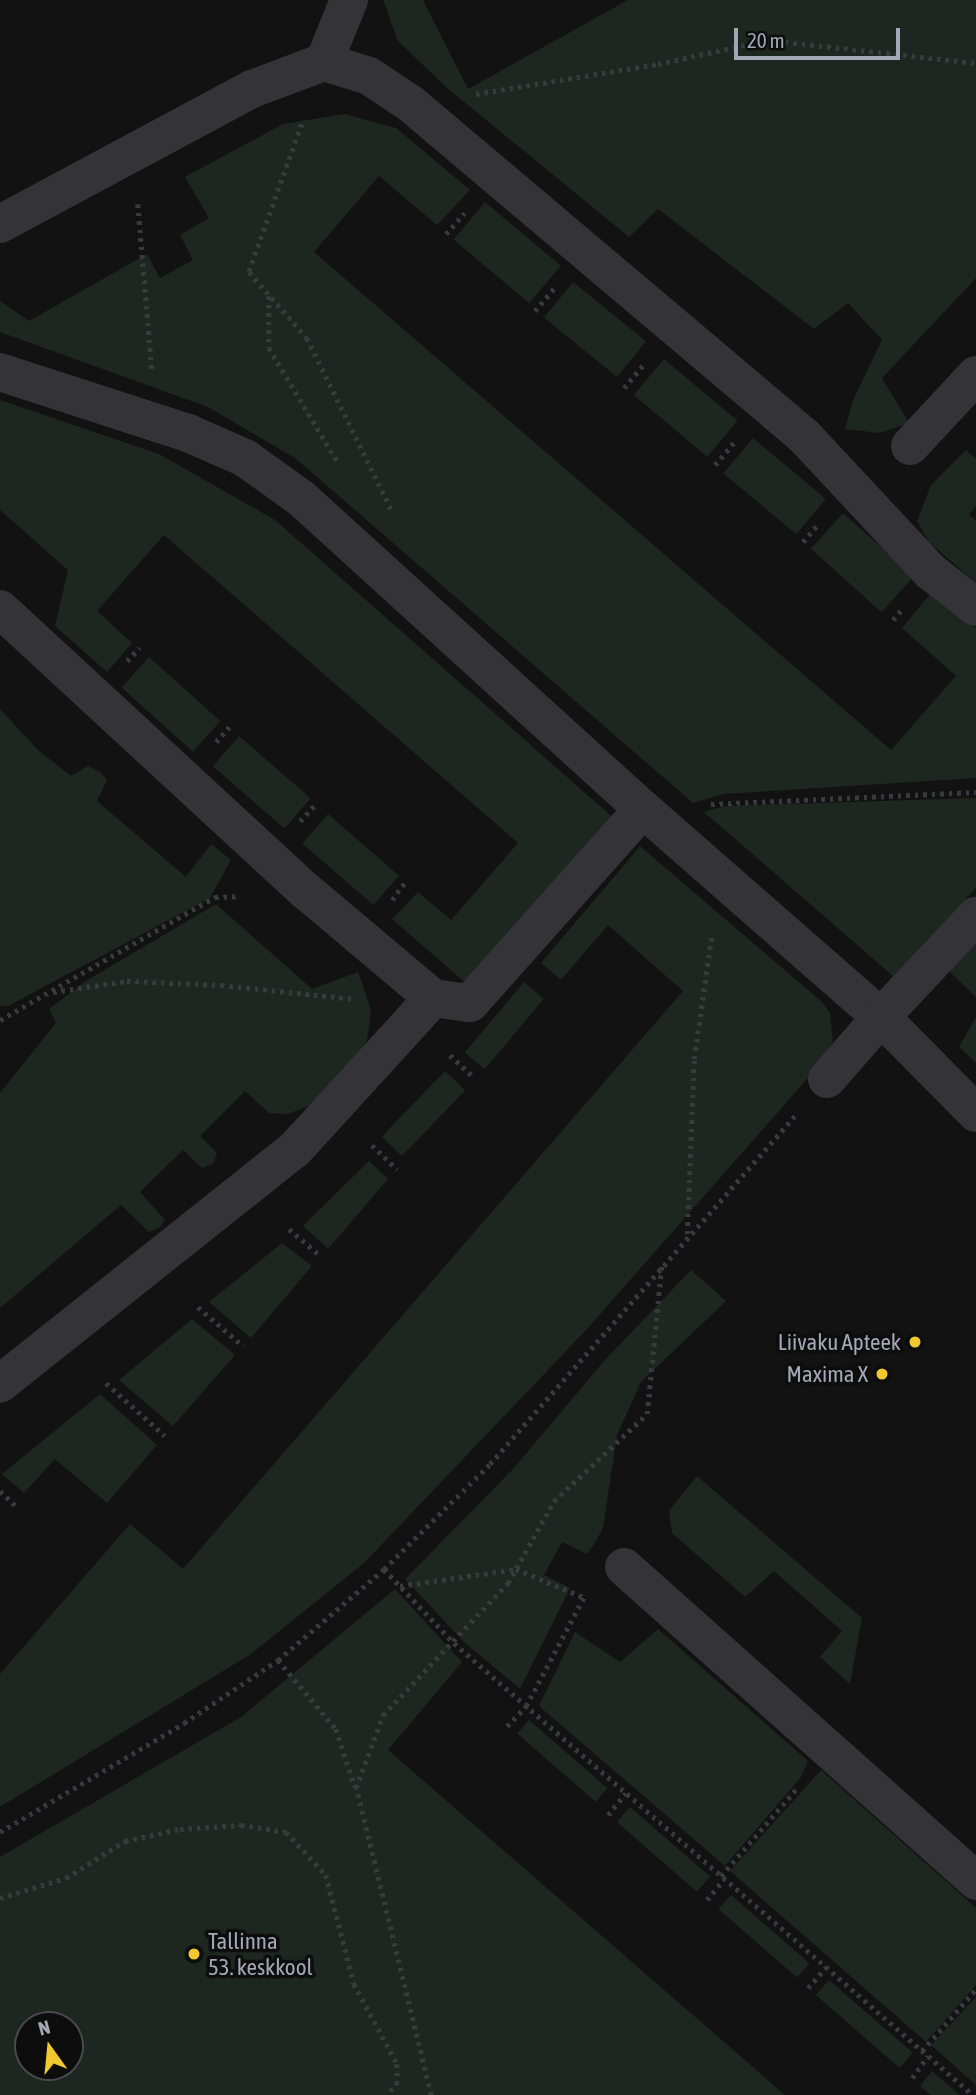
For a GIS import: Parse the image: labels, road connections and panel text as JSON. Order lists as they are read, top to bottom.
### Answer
{
  "places": ["Liivaku Apteek", "Maxima X", "Tallinna 53. keskkool"],
  "scale_bar": "20 m",
  "north": "top"
}
